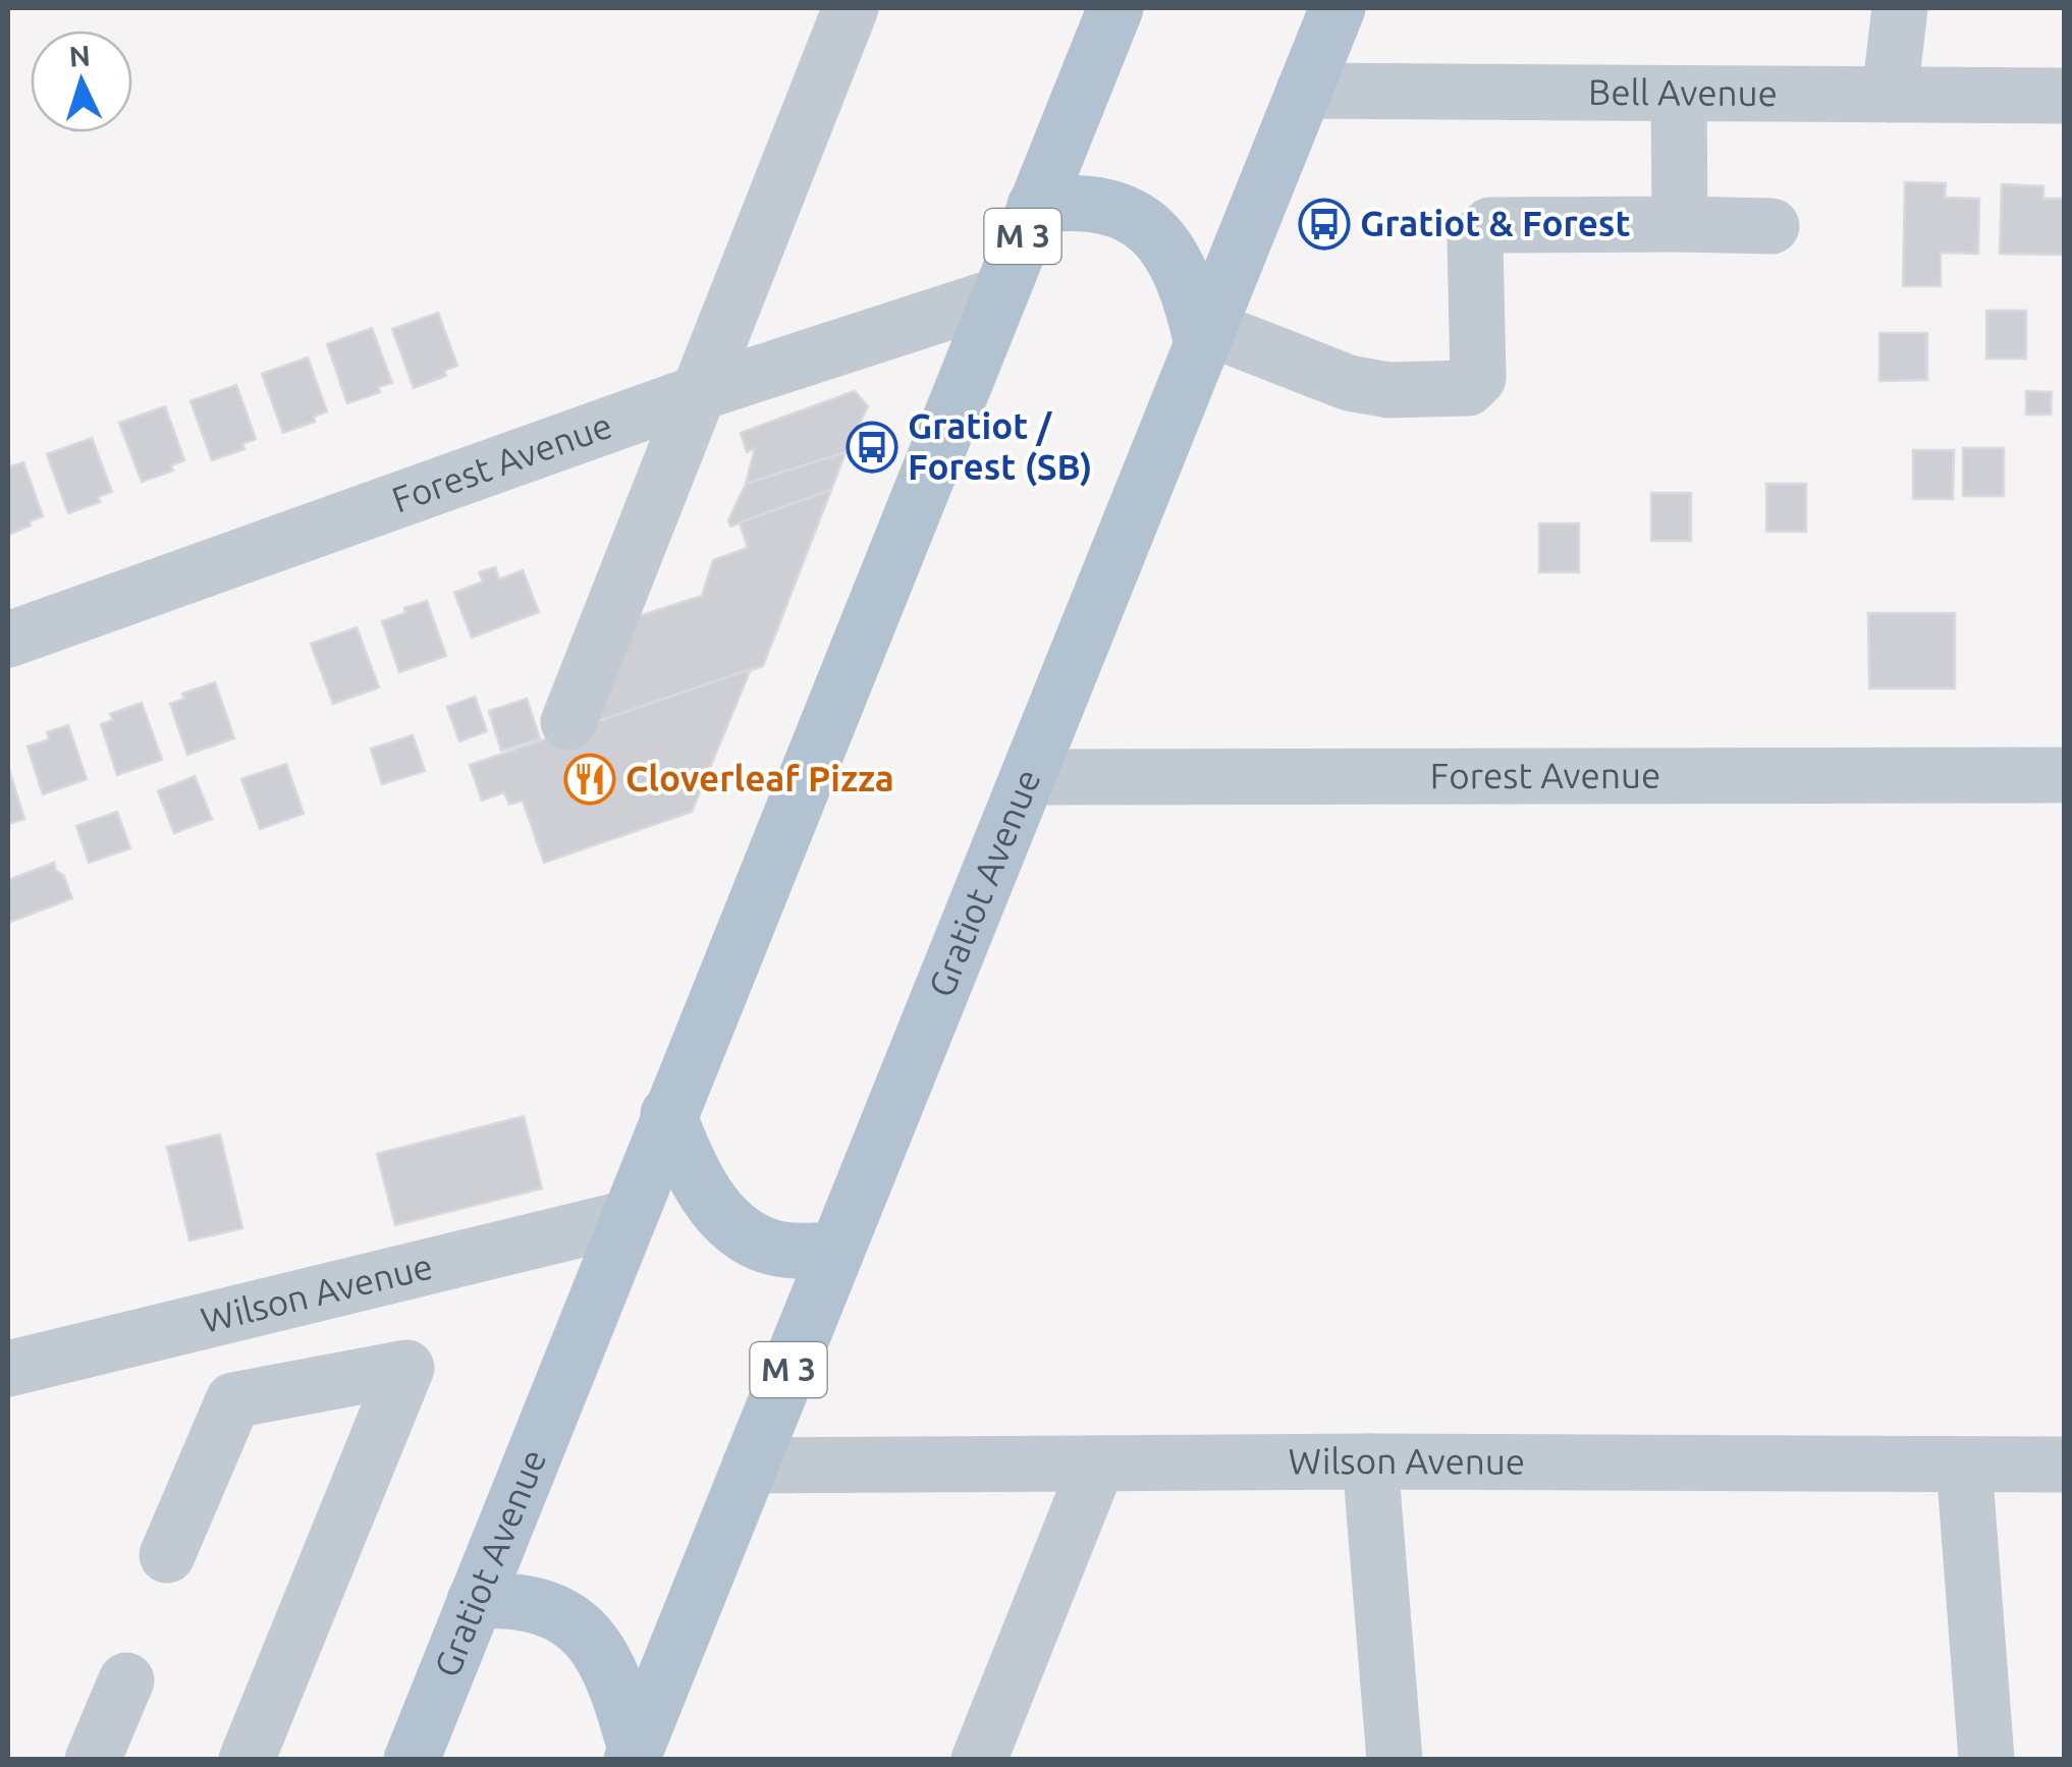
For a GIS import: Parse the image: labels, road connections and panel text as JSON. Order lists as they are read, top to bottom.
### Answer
{
  "streets": {
    "main road": ["M 3", "Gratiot Avenue"],
    "street": ["Bell Avenue", "Forest Avenue", "Wilson Avenue"]
  },
  "crossings": [
    ["Bell Avenue", "Gratiot Avenue"],
    ["Forest Avenue", "Gratiot Avenue"],
    ["Gratiot Avenue", "Wilson Avenue"]
  ],
  "places": {
    "bus stop": ["Gratiot & Forest", "Gratiot / Forest (SB)"],
    "restaurant": ["Cloverleaf Pizza"]
  },
  "north": "top"
}
